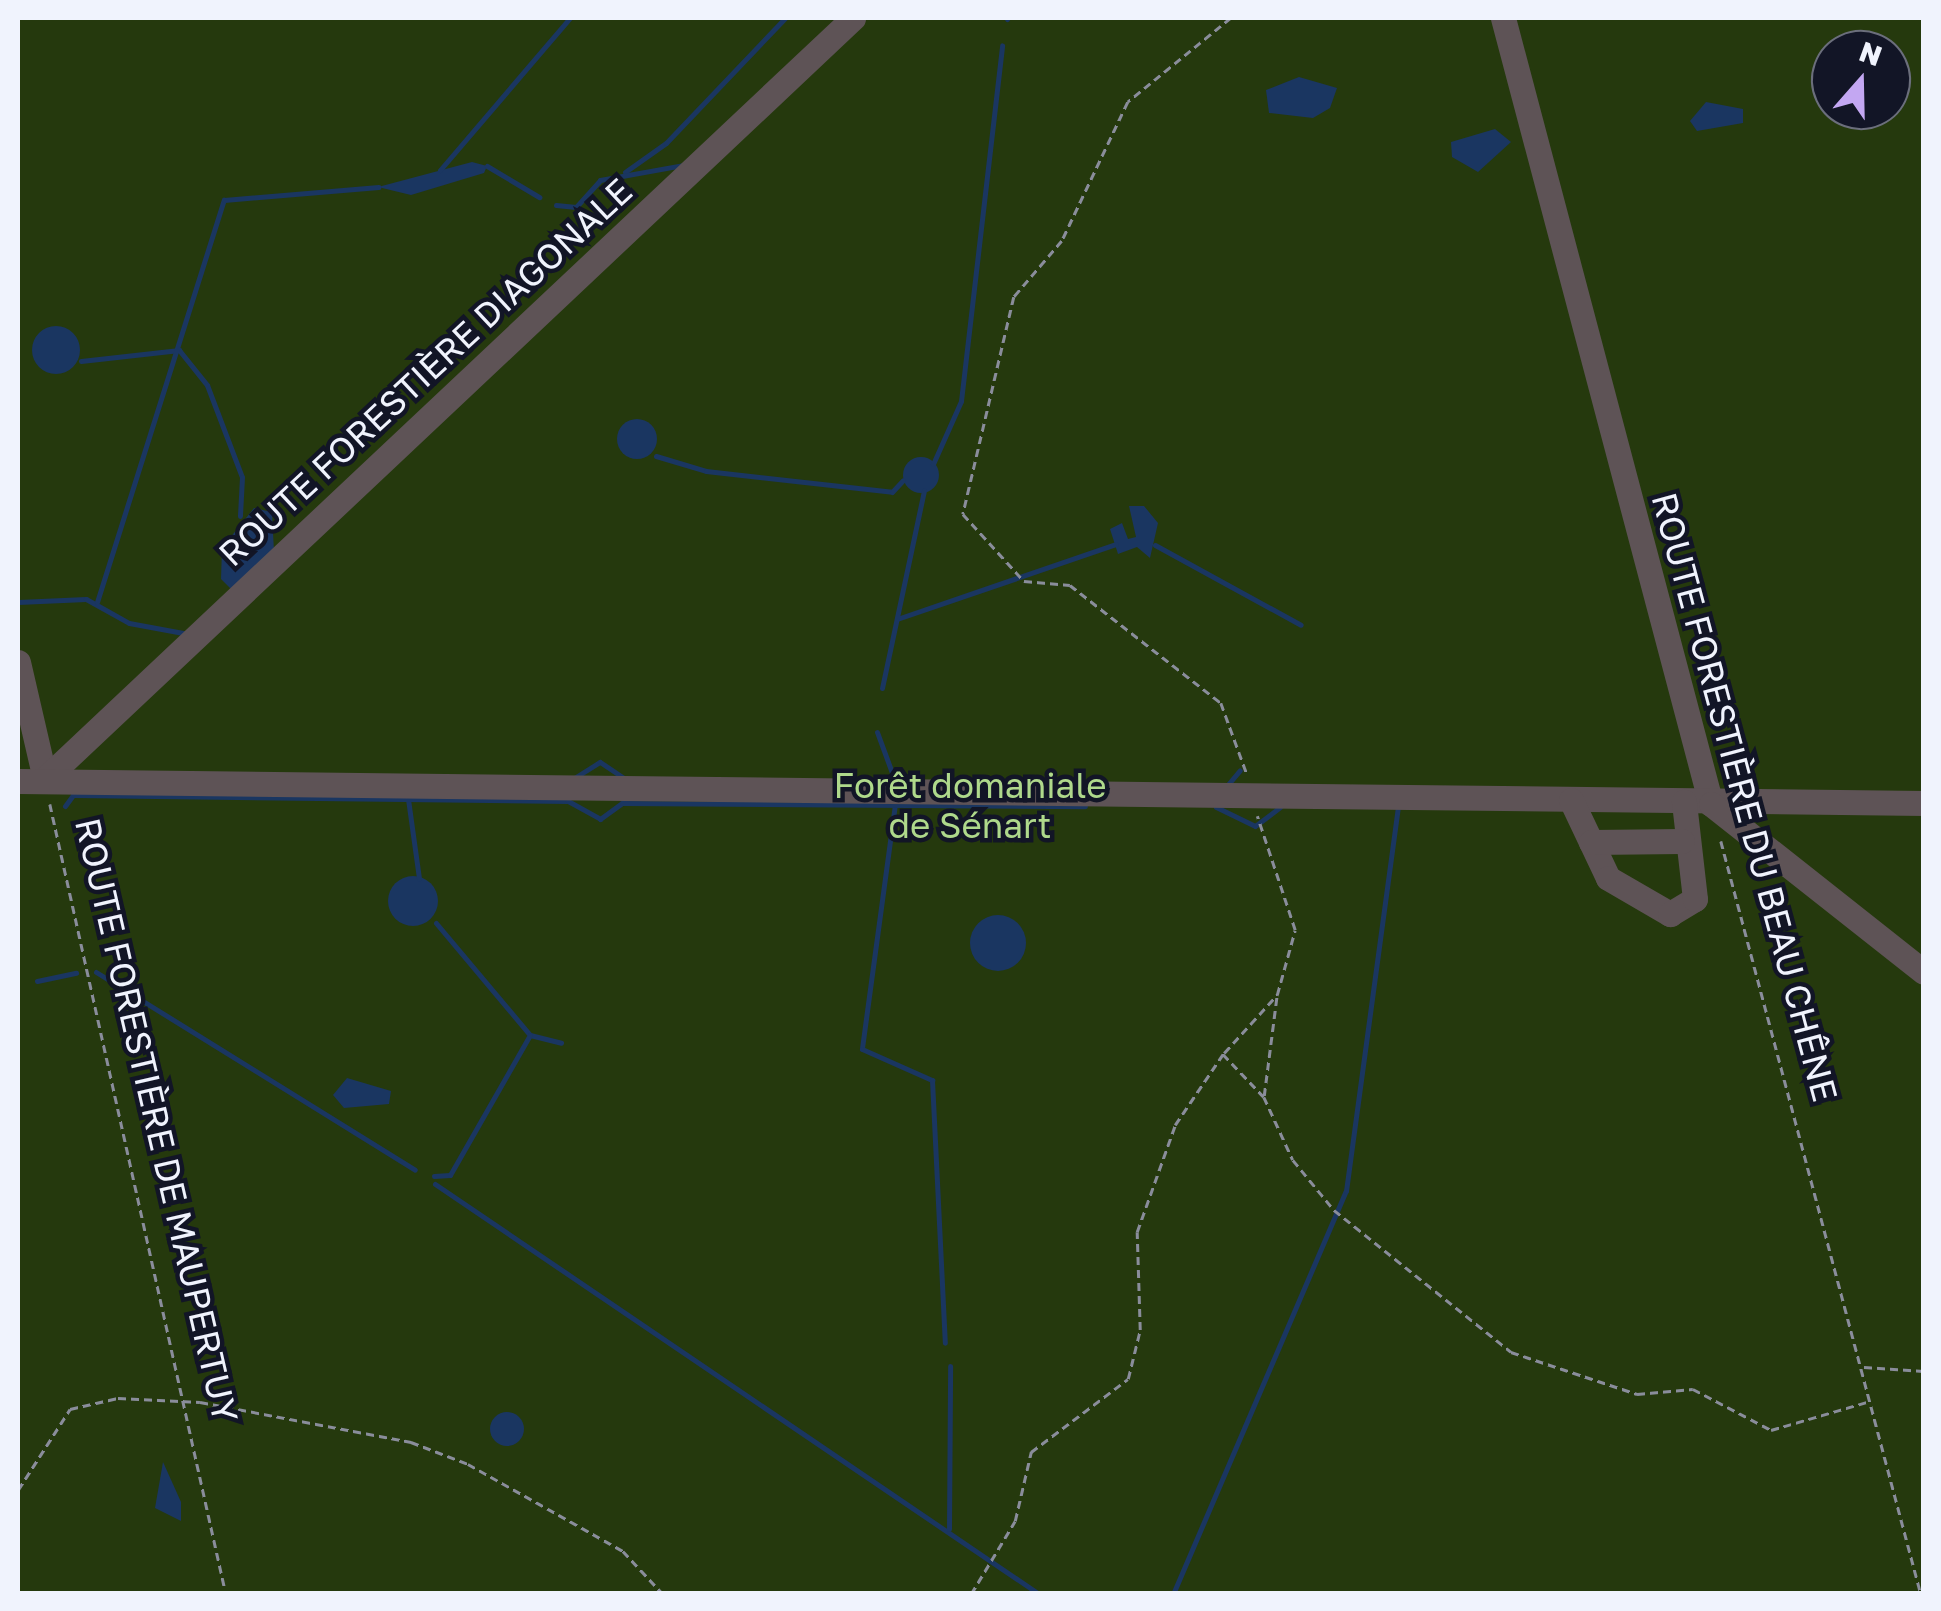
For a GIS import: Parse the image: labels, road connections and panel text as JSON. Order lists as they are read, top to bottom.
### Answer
{
  "streets": {
    "street": ["ROUTE FORESTIÈRE DIAGONALE", "ROUTE FORESTIÈRE DU BEAU CHÊNE", "ROUTE FORESTIÈRE DE MAUPERTUY"]
  },
  "crossings": [
    ["ROUTE FORESTIÈRE DIAGONALE", "ROUTE FORESTIÈRE DE MAUPERTUY"]
  ],
  "parks": ["Forêt domaniale de Sénart"],
  "north": "top"
}
